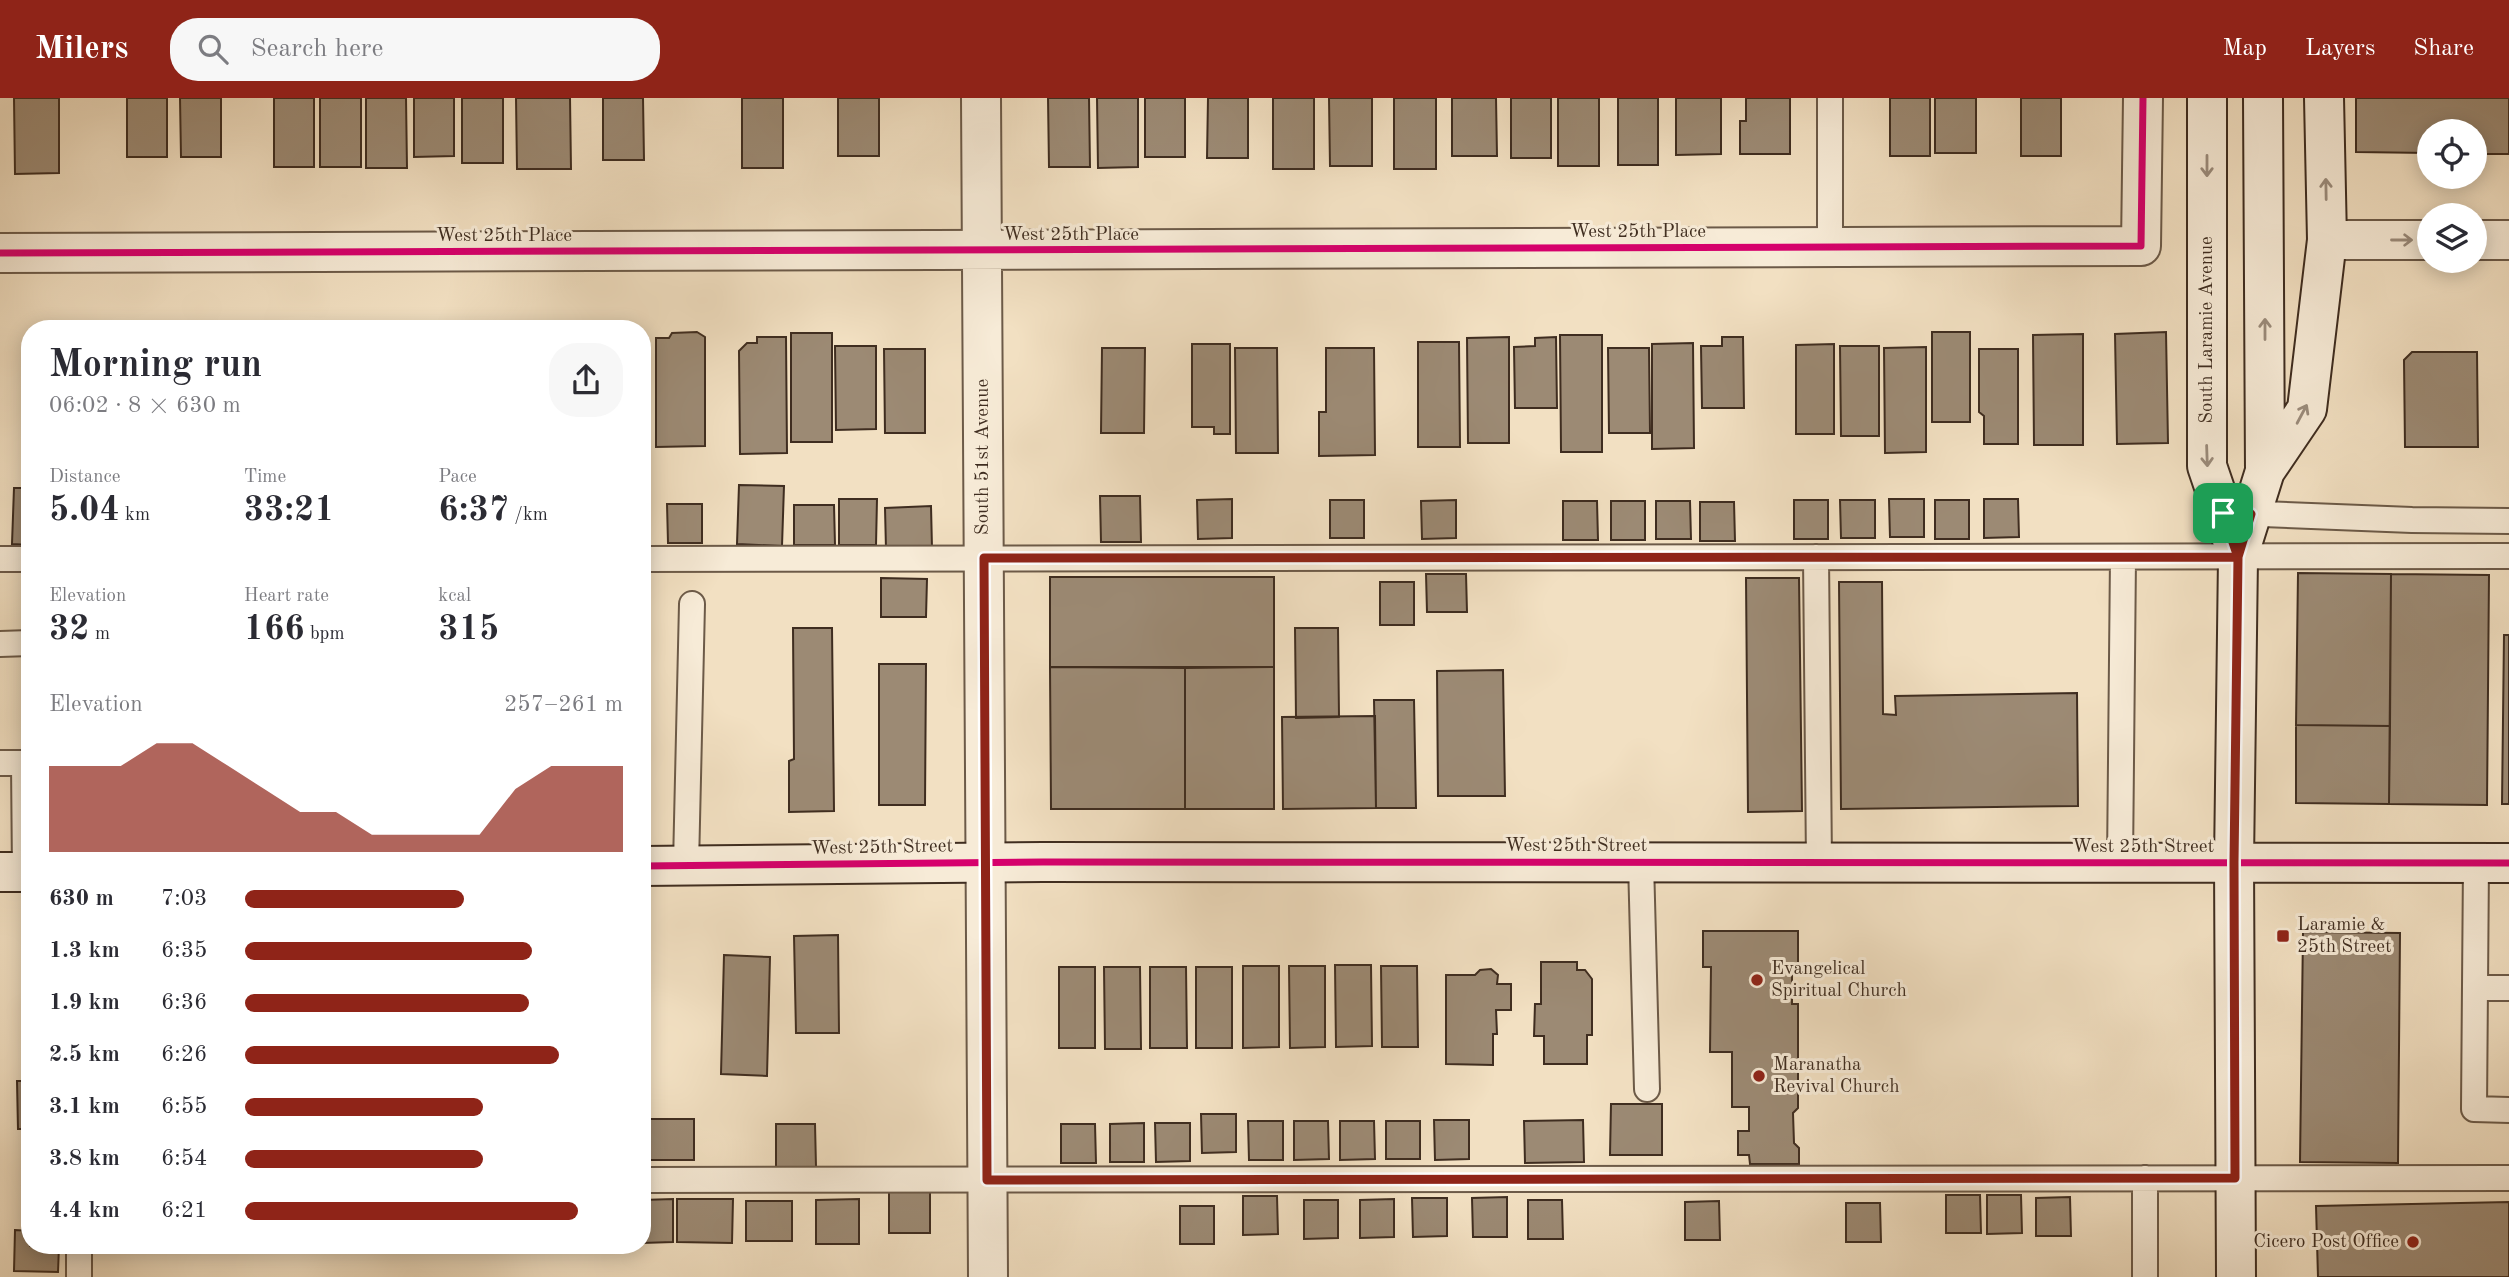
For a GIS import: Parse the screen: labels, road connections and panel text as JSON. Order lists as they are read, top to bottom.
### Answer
{
  "streets": {
    "street": [
      "West 25th Place",
      "South Laramie Avenue",
      "South 51st Avenue",
      "West 25th Street"
    ]
  },
  "crossings": [
    ["West 25th Place", "South 51st Avenue"],
    ["South 51st Avenue", "West 25th Street"]
  ],
  "places": {
    "transit": ["Laramie & 25th Street"],
    "other": ["Evangelical Spiritual Church", "Maranatha Revival Church", "Cicero Post Office"]
  },
  "page": {
    "header": "Milers",
    "search": "Search here",
    "nav": ["Map", "Layers", "Share"],
    "heading": ["Morning run", "06:02 · 8 × 630 m"],
    "stats": [
      ["Distance", "5.04 km"],
      ["Time", "33:21"],
      ["Pace", "6:37 /km"],
      ["Elevation", "32 m"],
      ["Heart rate", "166 bpm"],
      ["kcal", "315"]
    ],
    "chart": ["Elevation", "257–261 m"],
    "list": [
      {
        "name": "630 m",
        "note": "7:03"
      },
      {
        "name": "1.3 km",
        "note": "6:35"
      },
      {
        "name": "1.9 km",
        "note": "6:36"
      },
      {
        "name": "2.5 km",
        "note": "6:26"
      },
      {
        "name": "3.1 km",
        "note": "6:55"
      },
      {
        "name": "3.8 km",
        "note": "6:54"
      },
      {
        "name": "4.4 km",
        "note": "6:21"
      }
    ]
  }
}
